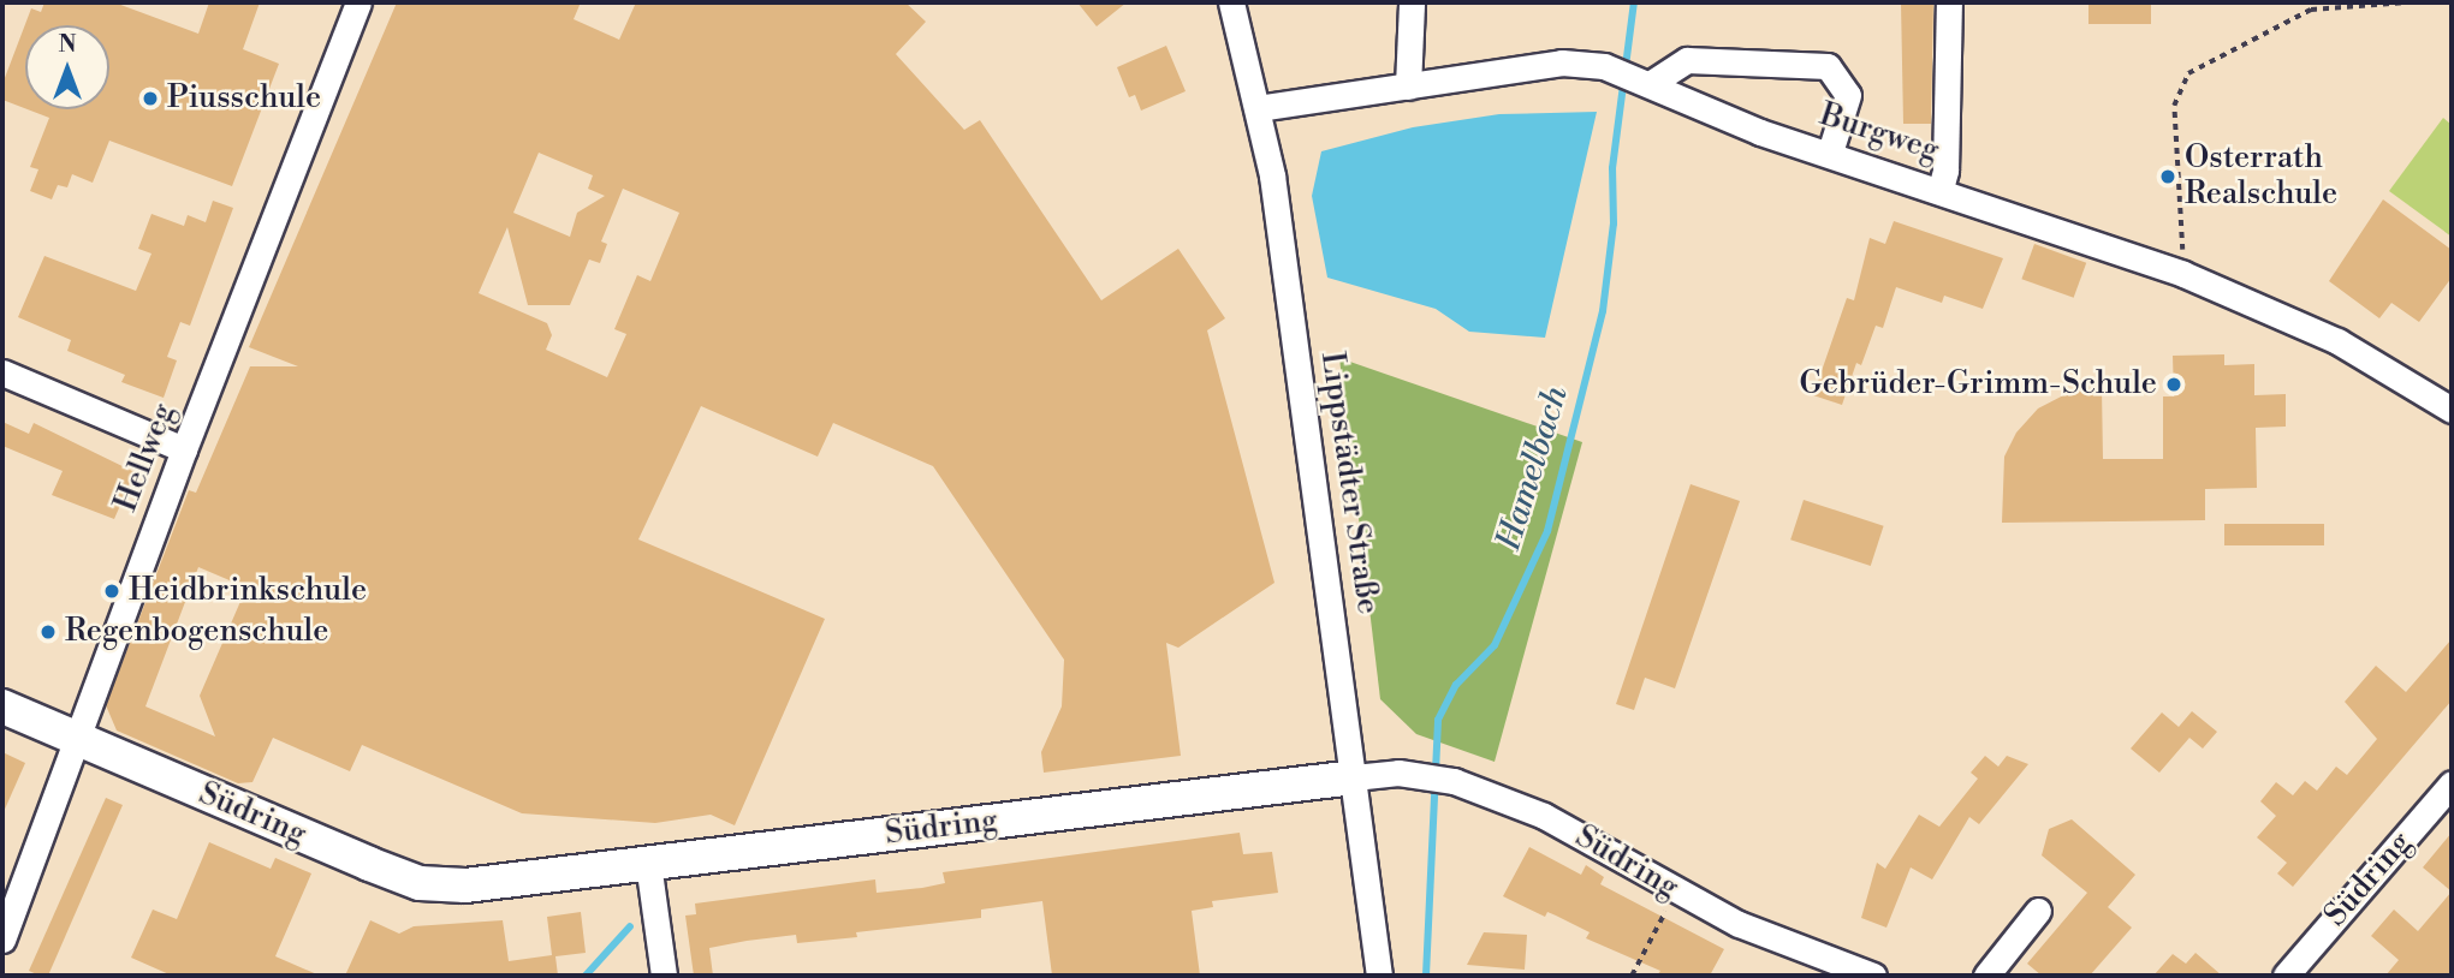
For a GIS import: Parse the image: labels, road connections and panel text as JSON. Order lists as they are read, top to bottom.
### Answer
{
  "streets": {
    "main road": ["Südring"],
    "street": ["Burgweg", "Hellweg", "Lippstädter Straße"]
  },
  "crossings": [
    ["Burgweg", "Lippstädter Straße"],
    ["Hellweg", "Südring"],
    ["Lippstädter Straße", "Südring"]
  ],
  "water": ["Hamelbach"],
  "places": [
    "Piusschule",
    "Osterrath Realschule",
    "Gebrüder-Grimm-Schule",
    "Heidbrinkschule",
    "Regenbogenschule"
  ],
  "north": "top"
}
